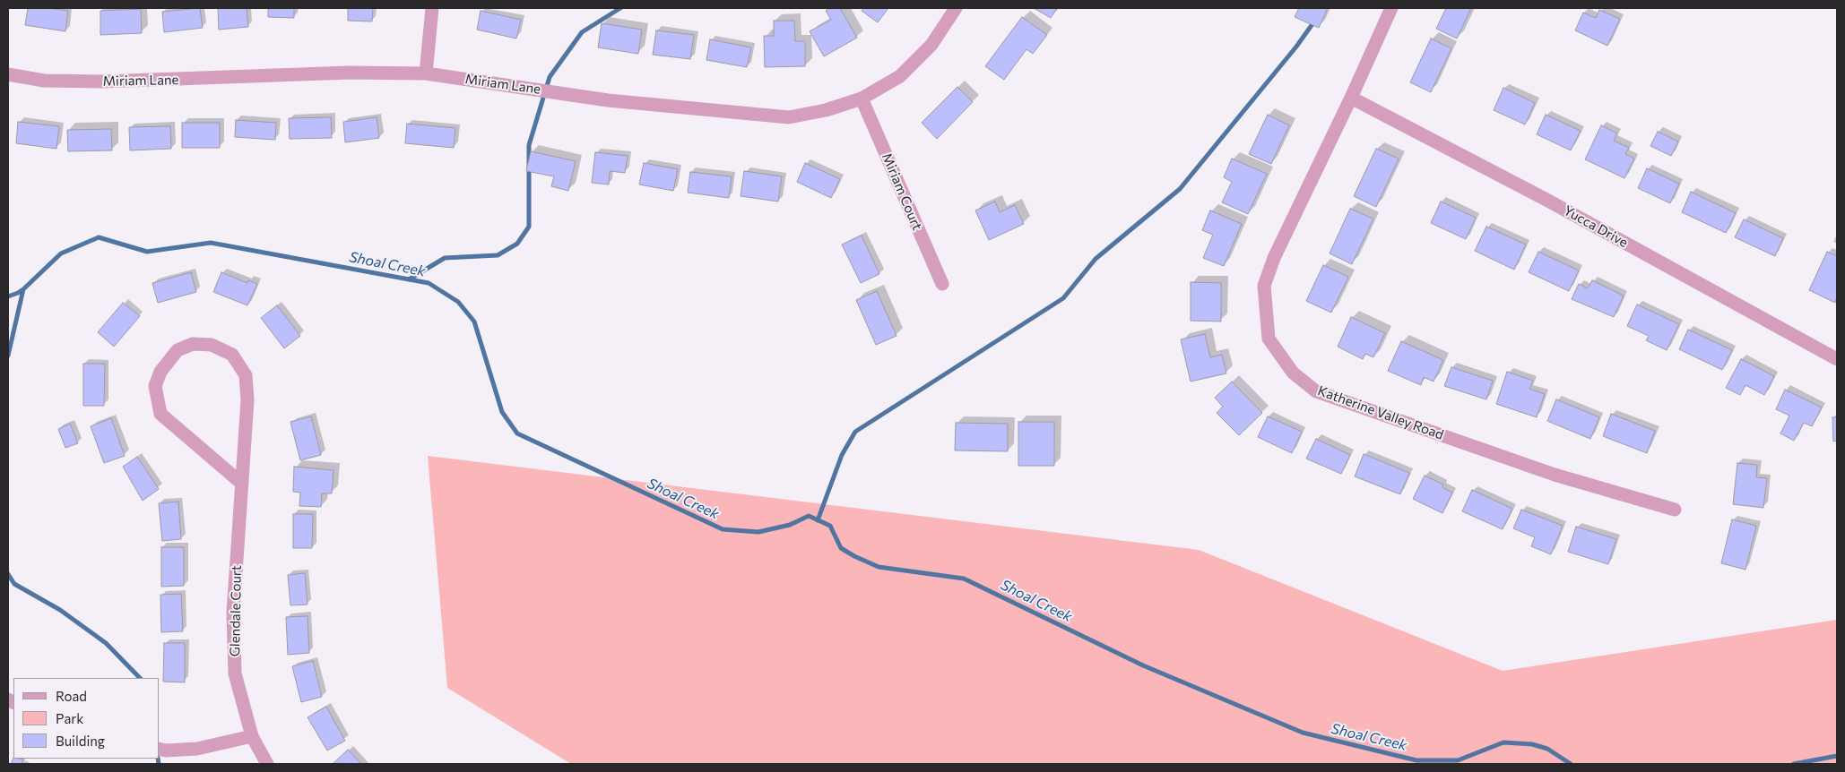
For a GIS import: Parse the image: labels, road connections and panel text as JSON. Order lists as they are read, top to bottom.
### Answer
{
  "streets": {
    "street": [
      "Miriam Lane",
      "Miriam Court",
      "Yucca Drive",
      "Katherine Valley Road",
      "Glendale Court"
    ]
  },
  "crossings": [
    ["Miriam Lane", "Miriam Court"],
    ["Yucca Drive", "Katherine Valley Road"]
  ],
  "water": ["Shoal Creek"],
  "legend": ["Road", "Park", "Building"]
}
